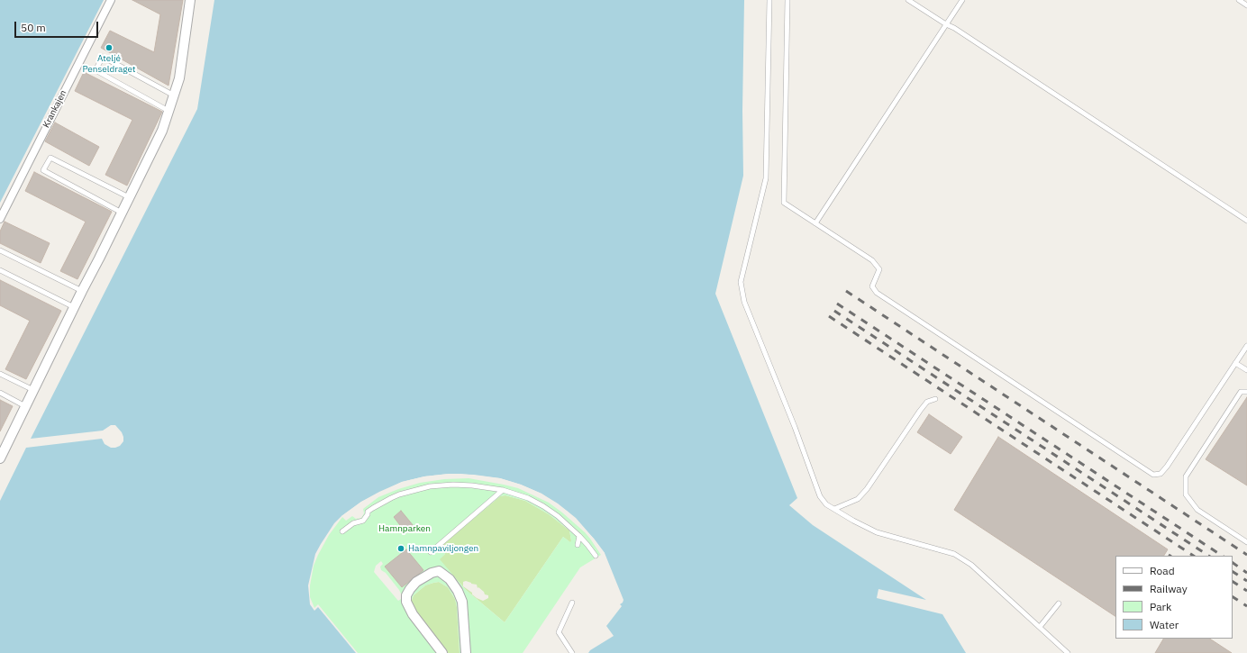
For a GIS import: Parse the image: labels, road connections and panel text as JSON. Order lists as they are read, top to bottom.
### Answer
{
  "streets": {
    "street": ["Krankajen"]
  },
  "parks": ["Hamnparken"],
  "places": ["Ateljé Penseldraget", "Hamnpaviljongen"],
  "legend": [
    "Road",
    "Railway",
    "Park",
    "Water"
  ],
  "scale_bar": "50 m"
}
